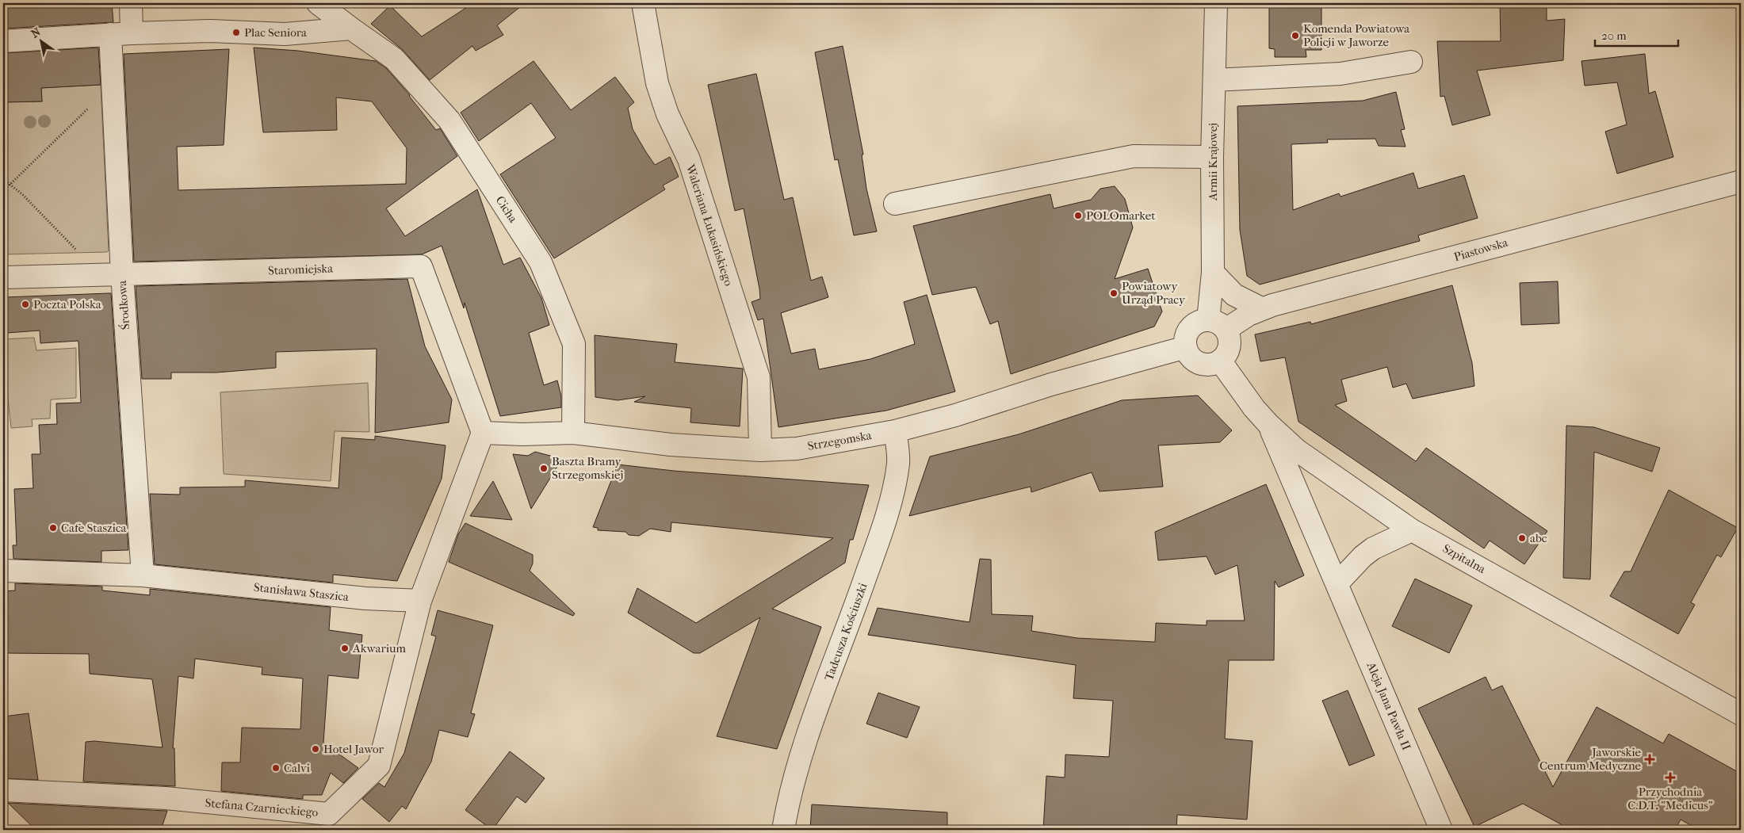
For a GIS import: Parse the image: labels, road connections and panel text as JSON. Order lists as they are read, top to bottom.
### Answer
{
  "streets": {
    "street": [
      "Armii Krajowej",
      "Cicha",
      "Waleriana Łukasińskiego",
      "Piastowska",
      "Staromiejska",
      "Środkowa",
      "Strzegomska",
      "Szpitalna",
      "Stanisława Staszica",
      "Tadeusza Kościuszki",
      "Aleja Jana Pawła II",
      "Stefana Czarnieckiego"
    ]
  },
  "crossings": [
    ["Armii Krajowej", "Piastowska"],
    ["Armii Krajowej", "Strzegomska"],
    ["Armii Krajowej", "Szpitalna"],
    ["Cicha", "Strzegomska"],
    ["Waleriana Łukasińskiego", "Strzegomska"],
    ["Piastowska", "Strzegomska"],
    ["Piastowska", "Szpitalna"],
    ["Staromiejska", "Środkowa"],
    ["Staromiejska", "Strzegomska"],
    ["Środkowa", "Stanisława Staszica"],
    ["Strzegomska", "Szpitalna"],
    ["Strzegomska", "Tadeusza Kościuszki"],
    ["Szpitalna", "Aleja Jana Pawła II"],
    ["Stanisława Staszica", "Stefana Czarnieckiego"]
  ],
  "places": {
    "other": [
      "Plac Seniora",
      "Komenda Powiatowa Policji w Jaworze",
      "POLOmarket",
      "Powiatowy Urząd Pracy",
      "Poczta Polska",
      "Baszta Bramy Strzegomskiej",
      "Cafe Staszica",
      "abc",
      "Akwarium",
      "Hotel Jawor",
      "Calvi"
    ],
    "health": ["Jaworskie Centrum Medyczne", "Przychodnia C.D.T. \"Medicus\""]
  },
  "scale_bar": "20 m",
  "north": "top left"
}
